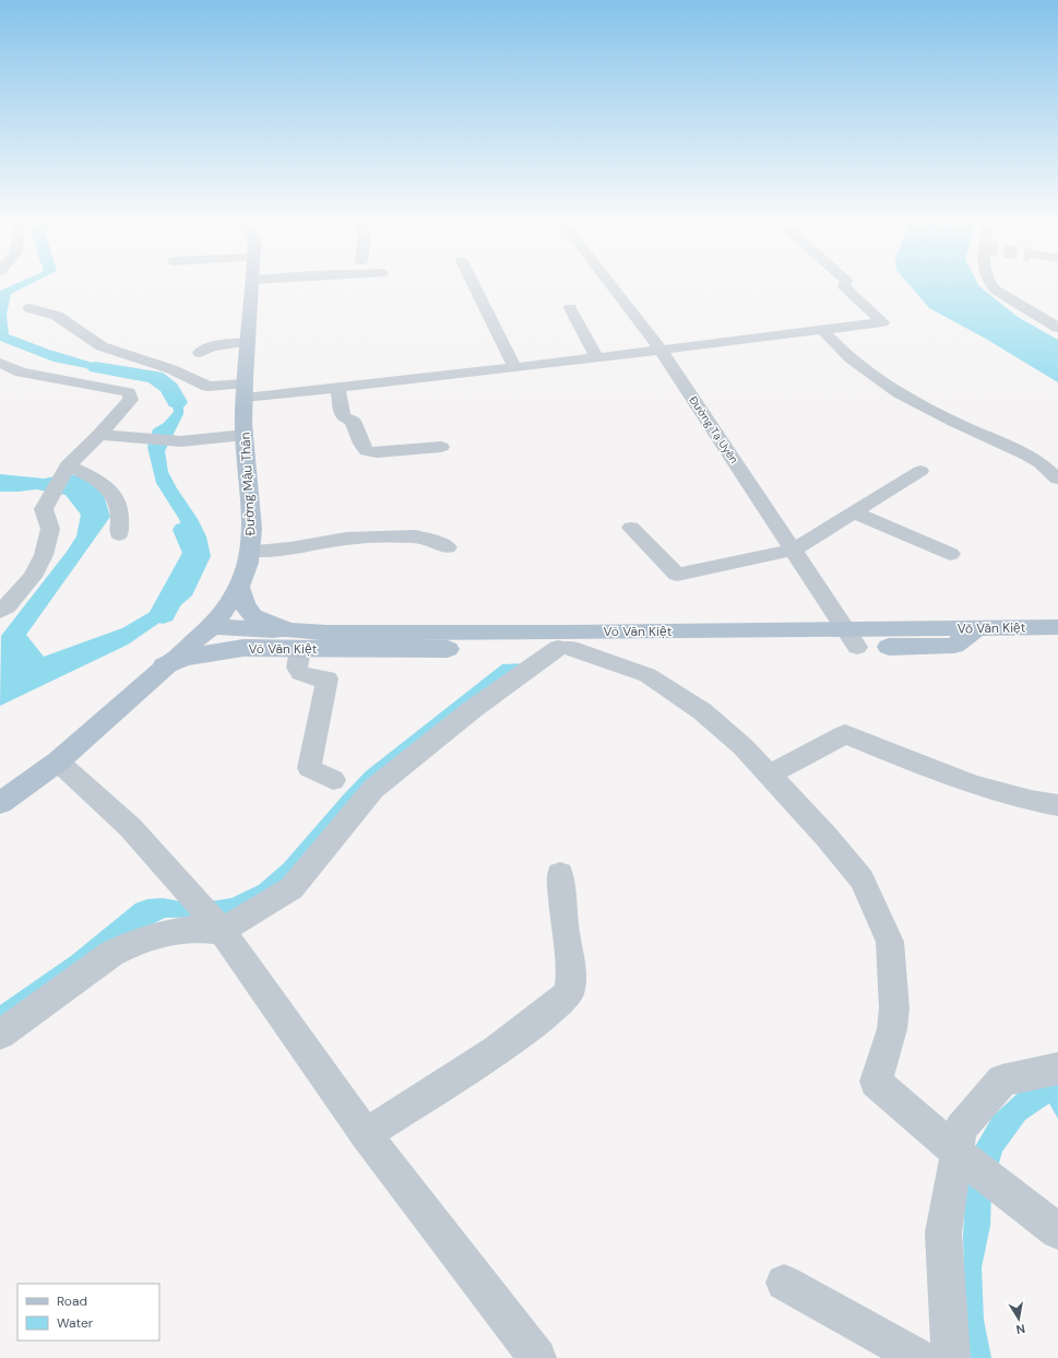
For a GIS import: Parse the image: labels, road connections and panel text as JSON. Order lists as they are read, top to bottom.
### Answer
{
  "streets": {
    "main road": ["Đường Mậu Thân", "Võ Văn Kiệt"],
    "street": ["Đường Tạ Uyên"]
  },
  "crossings": [
    ["Đường Tạ Uyên", "Võ Văn Kiệt"],
    ["Đường Mậu Thân", "Võ Văn Kiệt"]
  ],
  "legend": ["Road", "Water"],
  "north": "bottom"
}
